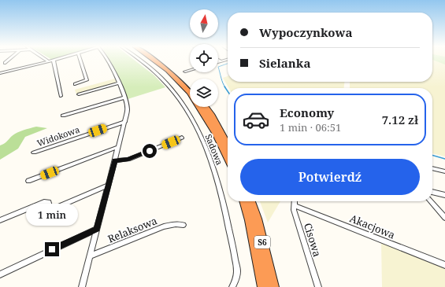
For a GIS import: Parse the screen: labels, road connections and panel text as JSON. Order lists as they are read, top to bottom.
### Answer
{
  "streets": {
    "highway": ["S6"],
    "street": [
      "Widokowa",
      "Sadowa",
      "Akacjowa",
      "Relaksowa",
      "Cisowa"
    ]
  },
  "crossings": [
    ["Akacjowa", "Cisowa"]
  ],
  "north": "top",
  "page": {
    "banner": ["Wypoczynkowa", "Sielanka"],
    "list": [
      {
        "name": "Economy",
        "note": "1 min · 06:51",
        "value": "7.12 zł"
      }
    ],
    "buttons": "Potwierdź",
    "bubble": "1 min"
  }
}
